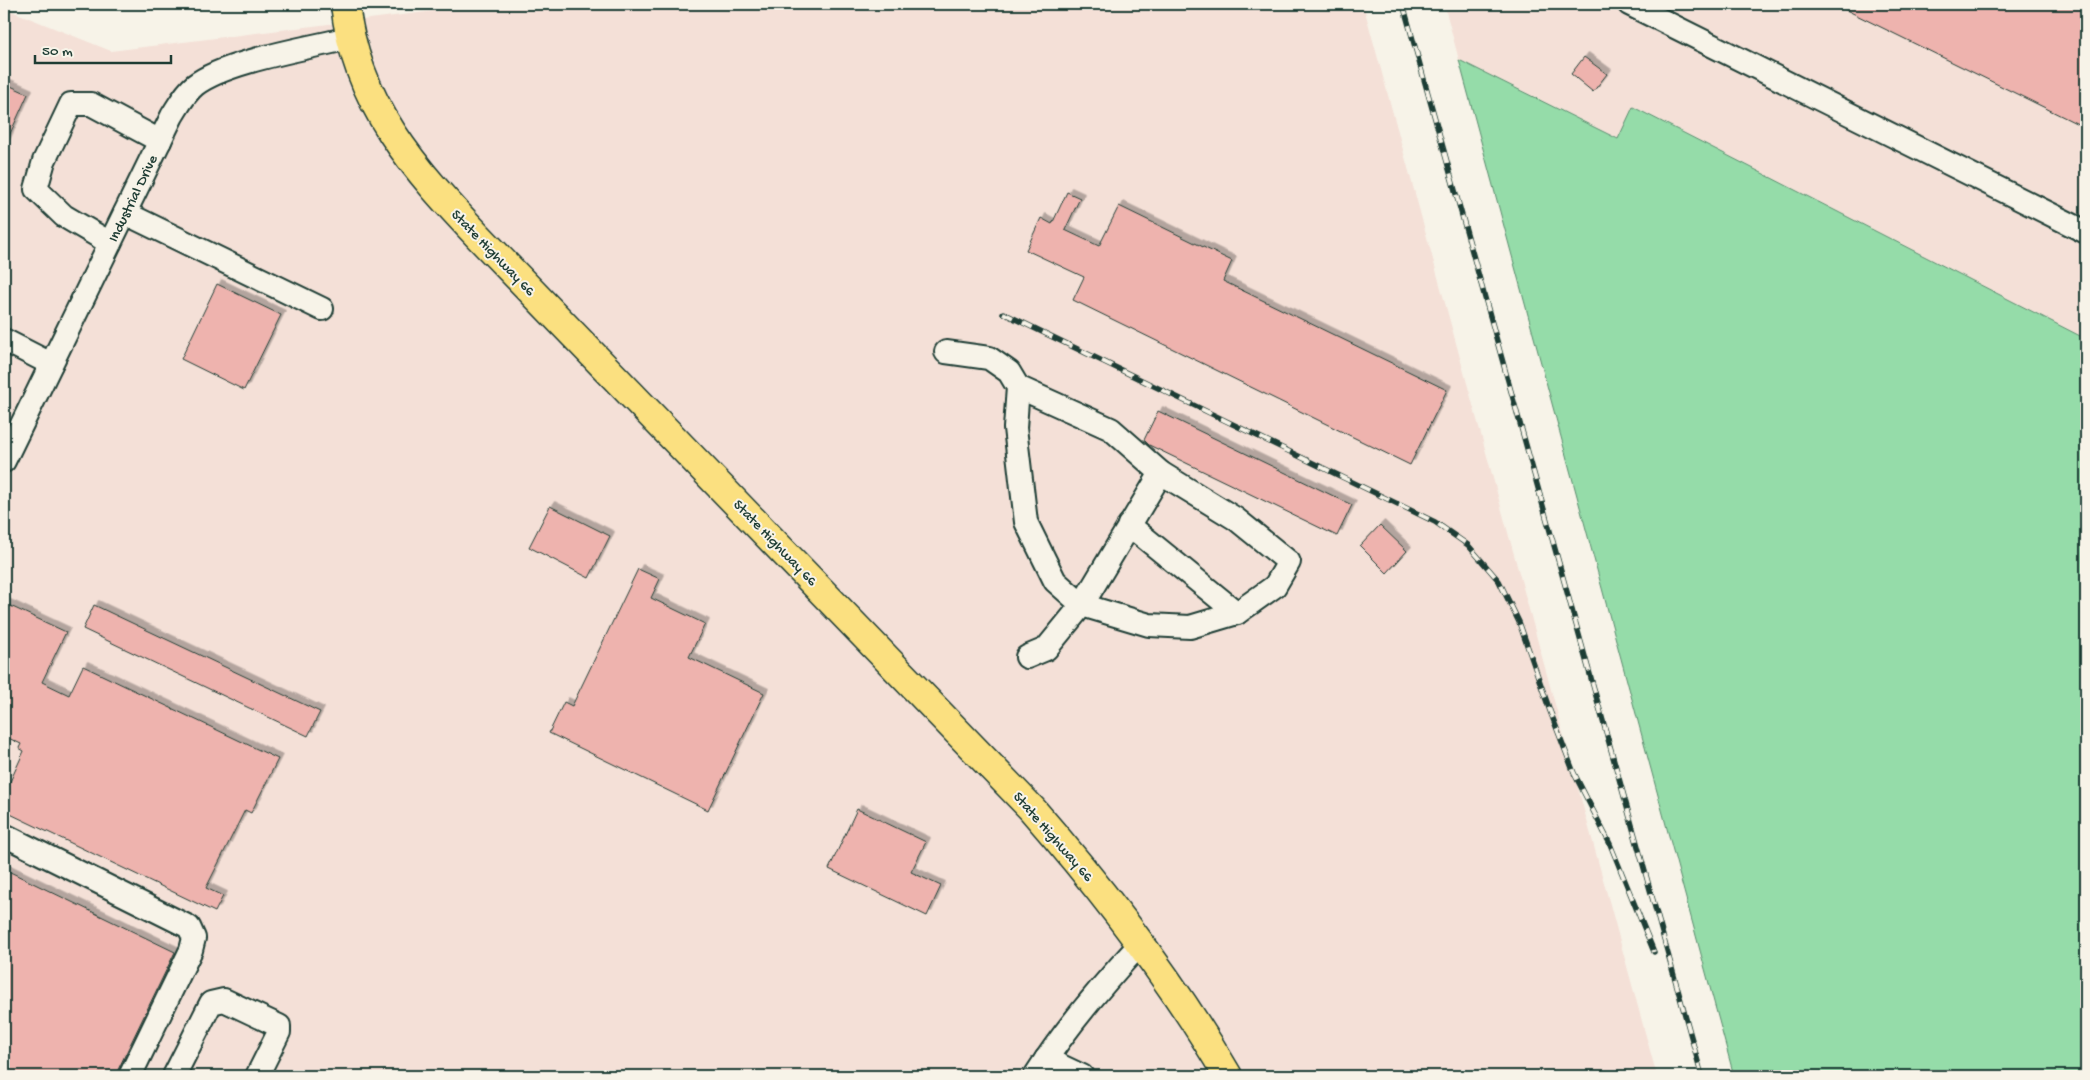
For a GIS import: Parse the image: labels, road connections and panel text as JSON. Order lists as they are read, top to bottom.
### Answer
{
  "streets": {
    "main road": ["State Highway 66"],
    "street": ["Industrial Drive"]
  },
  "crossings": [
    ["Industrial Drive", "State Highway 66"]
  ],
  "scale_bar": "50 m"
}
